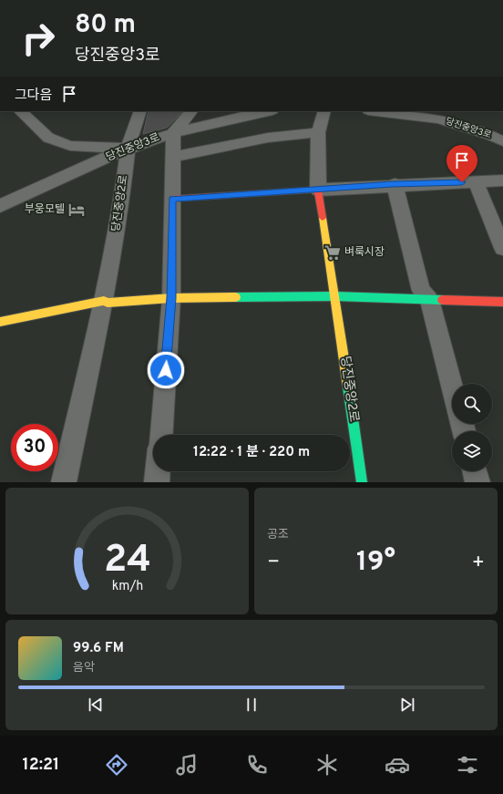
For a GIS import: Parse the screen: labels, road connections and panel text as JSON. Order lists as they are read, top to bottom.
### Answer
{
  "streets": {
    "street": ["당진중앙3로", "당진중앙2로"]
  },
  "crossings": [
    ["당진중앙3로", "당진중앙2로"]
  ],
  "places": {
    "hotel": ["부웅모텔"],
    "supermarket": ["벼룩시장"]
  },
  "page": {
    "turn": ["80 m", "당진중앙3로"],
    "then": "그다음",
    "limit": "30",
    "trip": "12:22 · 1 분 · 220 m",
    "tile": "공조",
    "heat": ["−", "19°", "+"],
    "song": ["99.6 FM", "음악"],
    "tabs": "12:21",
    "gauge": ["24", "km/h"]
  }
}
